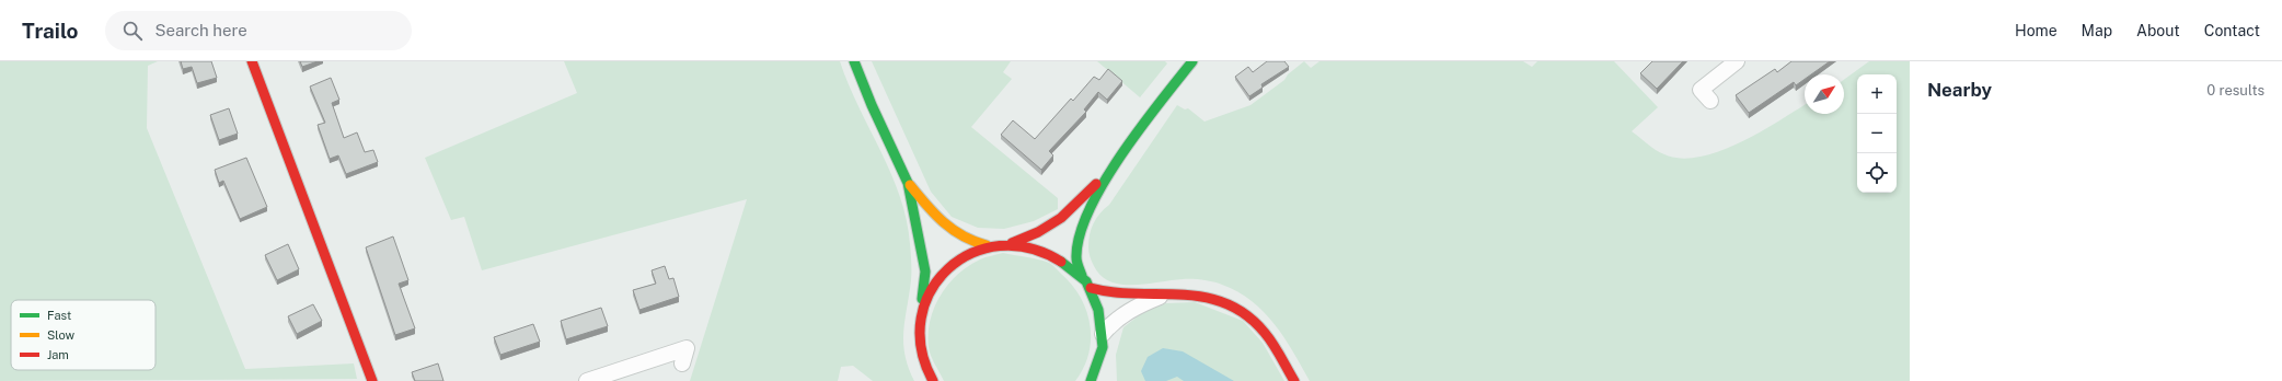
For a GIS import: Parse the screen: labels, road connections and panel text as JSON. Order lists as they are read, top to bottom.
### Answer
{
  "legend": ["Fast", "Slow", "Jam"],
  "north": "top right",
  "page": {
    "header": "Trailo",
    "search": "Search here",
    "nav": [
      "Home",
      "Map",
      "About",
      "Contact"
    ],
    "heading": ["Nearby", "0 results"],
    "map_buttons": ["+", "−"]
  }
}
